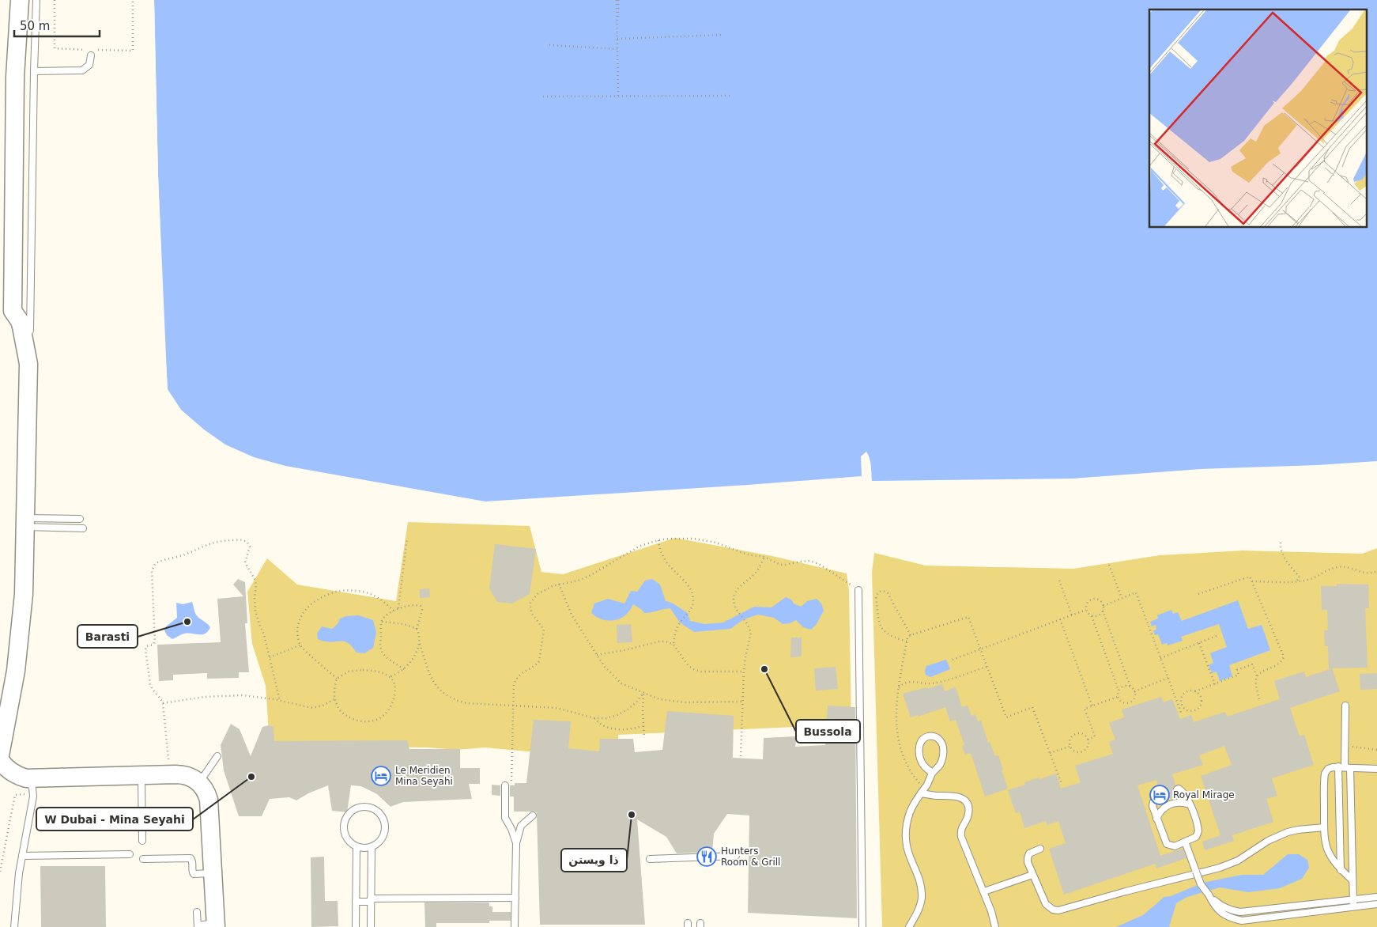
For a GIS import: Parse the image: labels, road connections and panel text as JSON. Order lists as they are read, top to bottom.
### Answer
{
  "places": {
    "other": [
      "Barasti",
      "Bussola",
      "W Dubai - Mina Seyahi",
      "ذا ويستن"
    ],
    "hotel": ["Le Meridien Mina Seyahi", "Royal Mirage"],
    "restaurant": ["Hunters Room & Grill"]
  },
  "scale_bar": "50 m"
}
